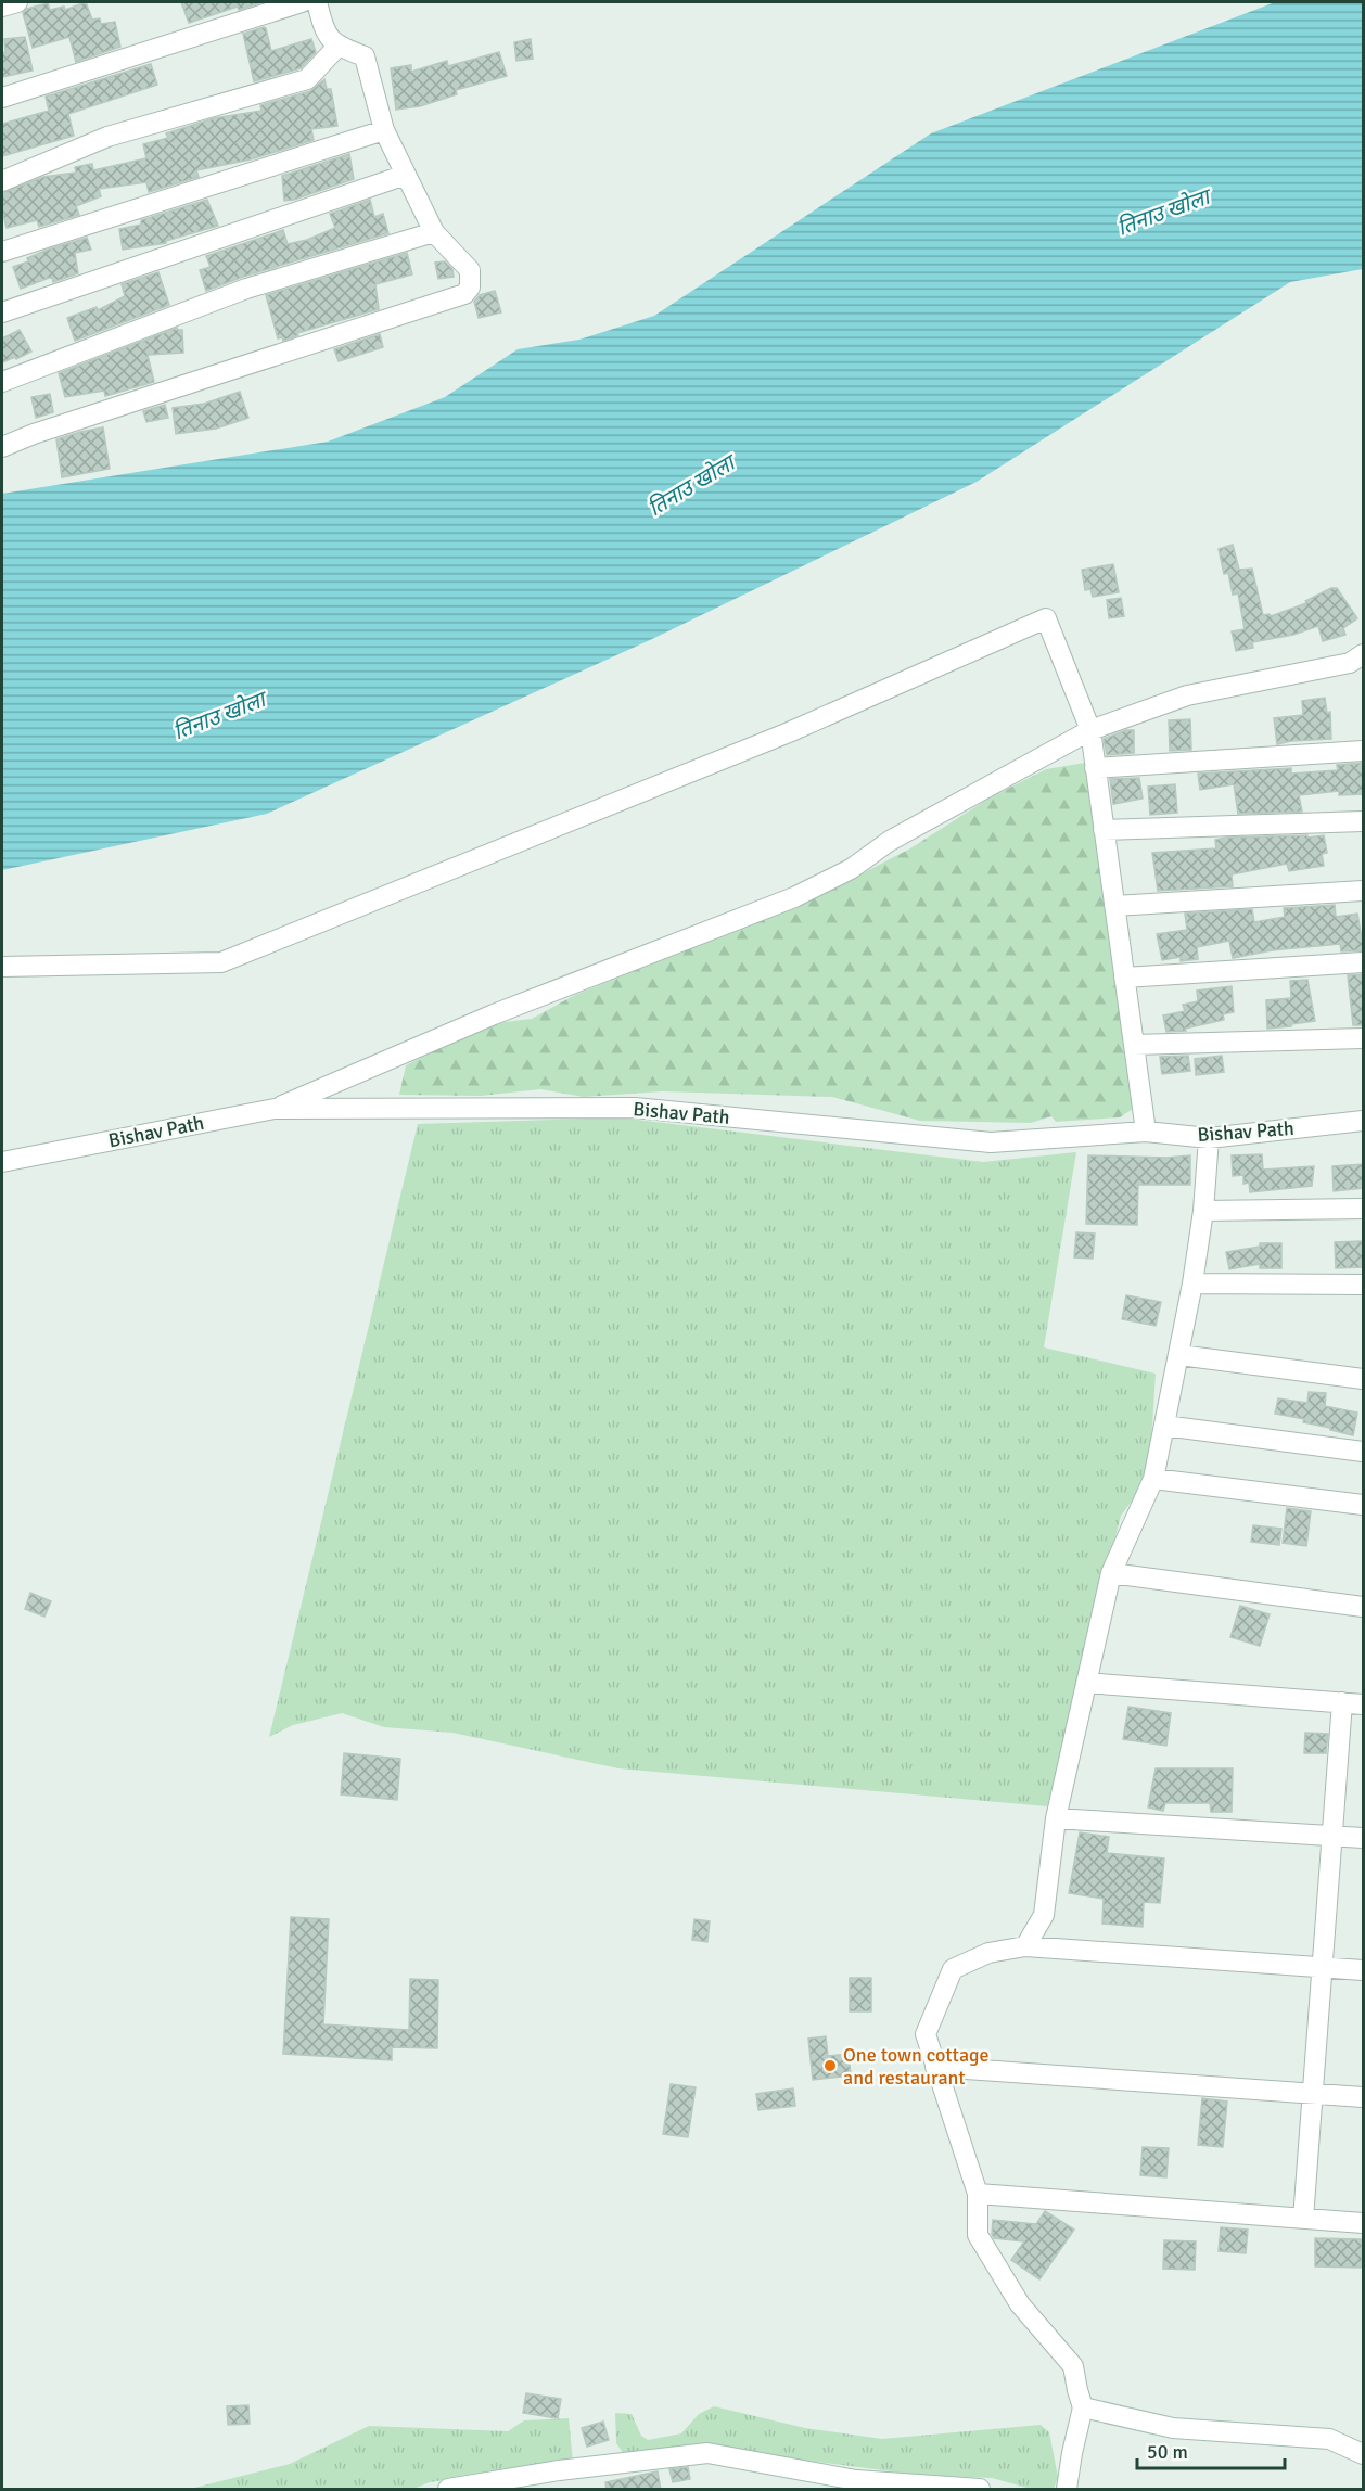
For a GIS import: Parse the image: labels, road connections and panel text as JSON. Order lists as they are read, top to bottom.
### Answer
{
  "streets": {
    "street": ["Bishav Path"]
  },
  "water": ["तिनाउ खोला"],
  "places": ["One town cottage and restaurant"],
  "scale_bar": "50 m"
}
